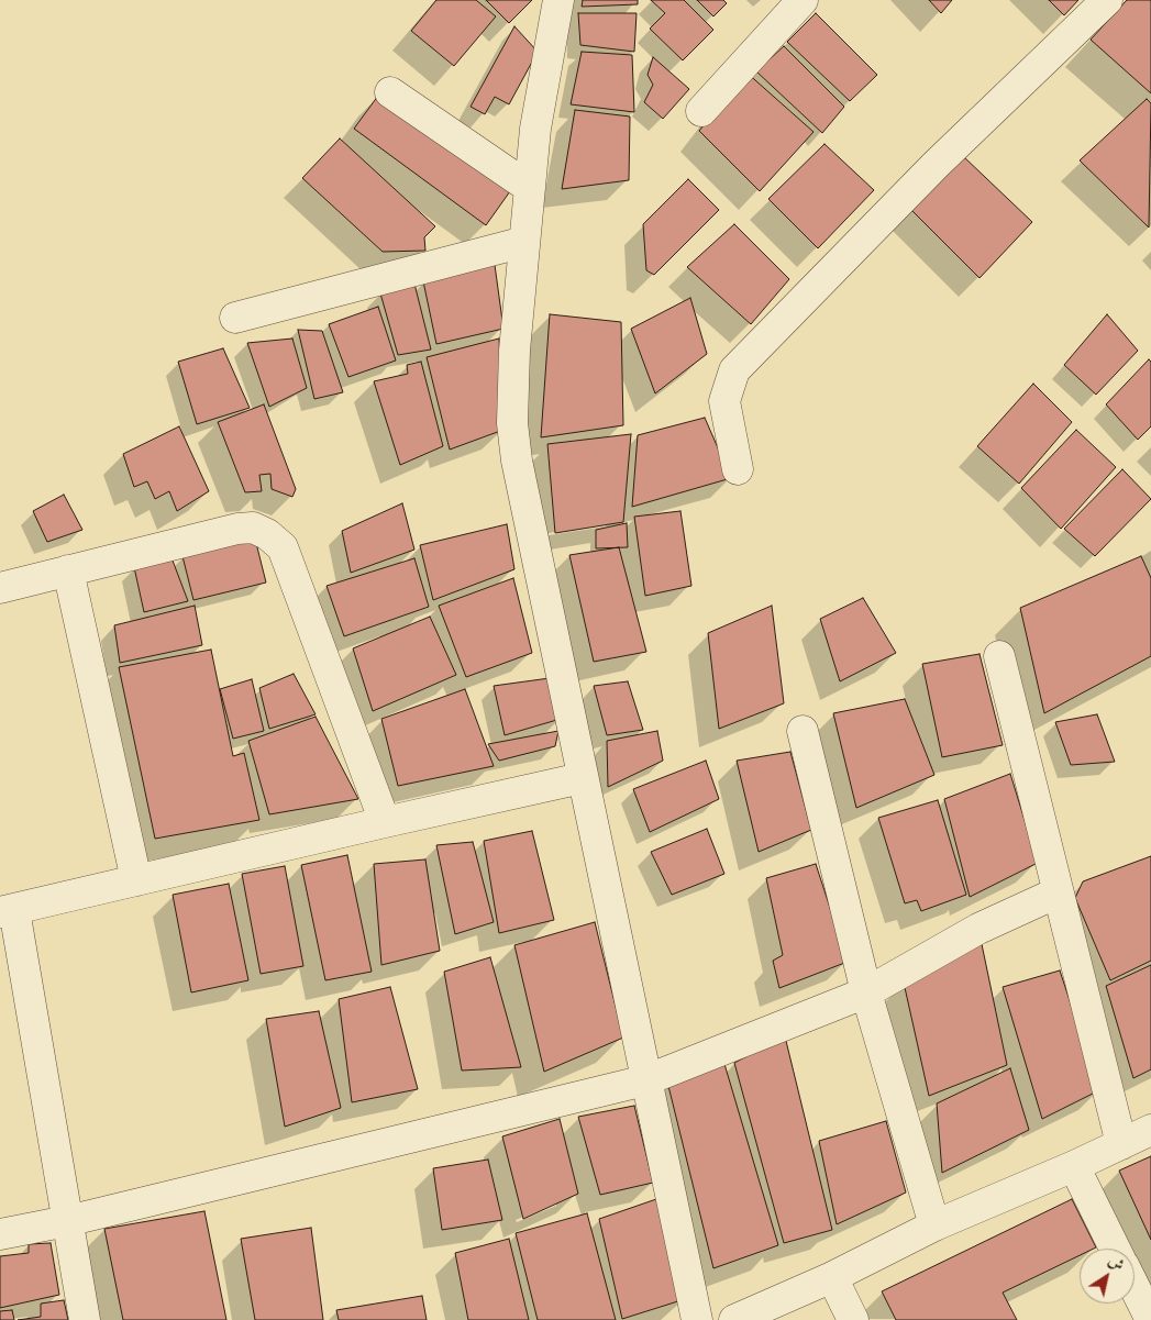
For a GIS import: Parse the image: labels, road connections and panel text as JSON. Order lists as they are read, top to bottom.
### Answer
{
  "north": "top right"
}
